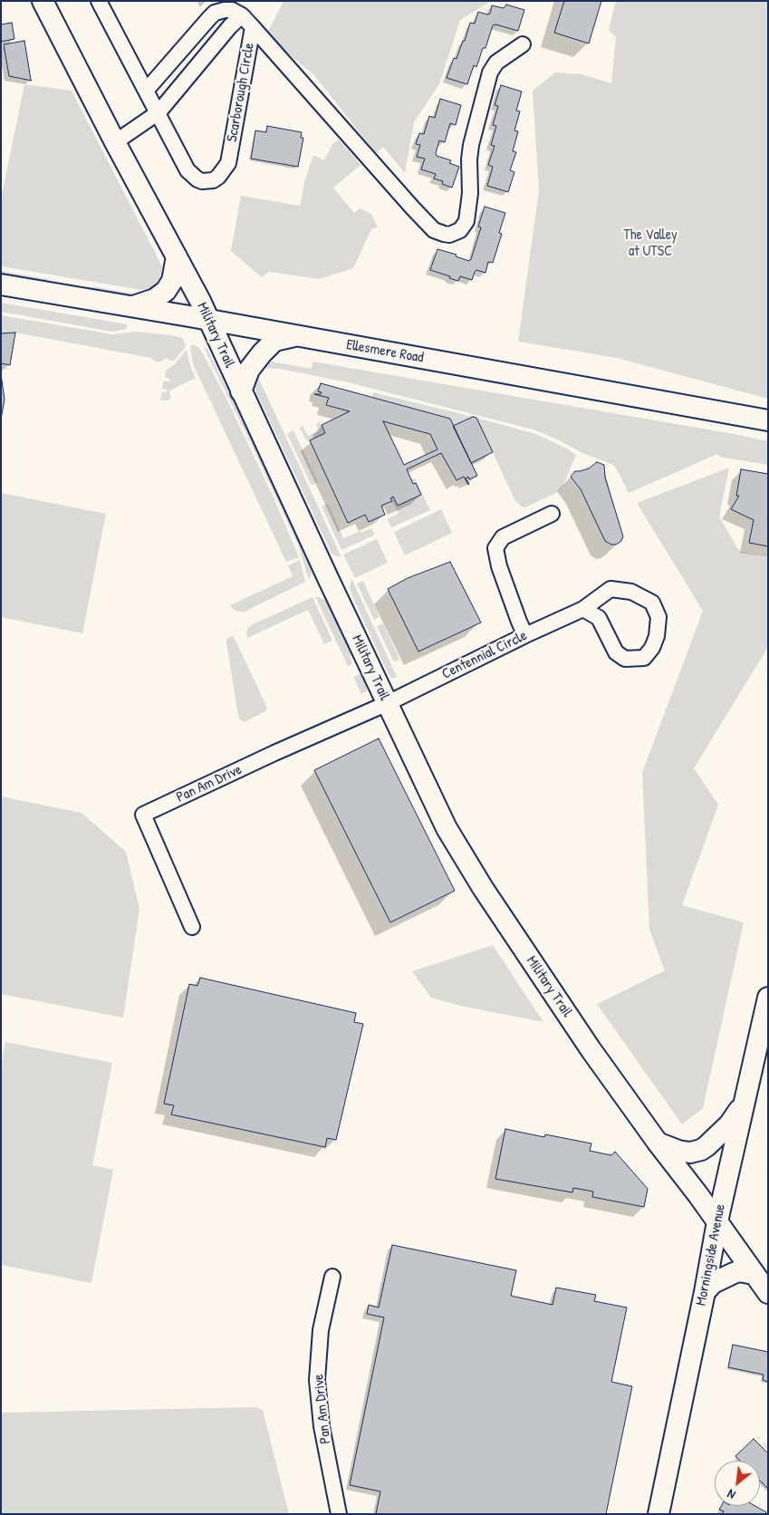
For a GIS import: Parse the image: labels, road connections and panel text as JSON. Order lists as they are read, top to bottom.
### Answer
{
  "streets": {
    "main road": ["Military Trail", "Ellesmere Road", "Morningside Avenue"],
    "street": ["Scarborough Circle", "Centennial Circle", "Pan Am Drive"]
  },
  "crossings": [
    ["Military Trail", "Ellesmere Road"],
    ["Military Trail", "Centennial Circle"],
    ["Military Trail", "Pan Am Drive"],
    ["Military Trail", "Morningside Avenue"],
    ["Centennial Circle", "Pan Am Drive"]
  ],
  "parks": ["The Valley at UTSC"],
  "north": "bottom left"
}
